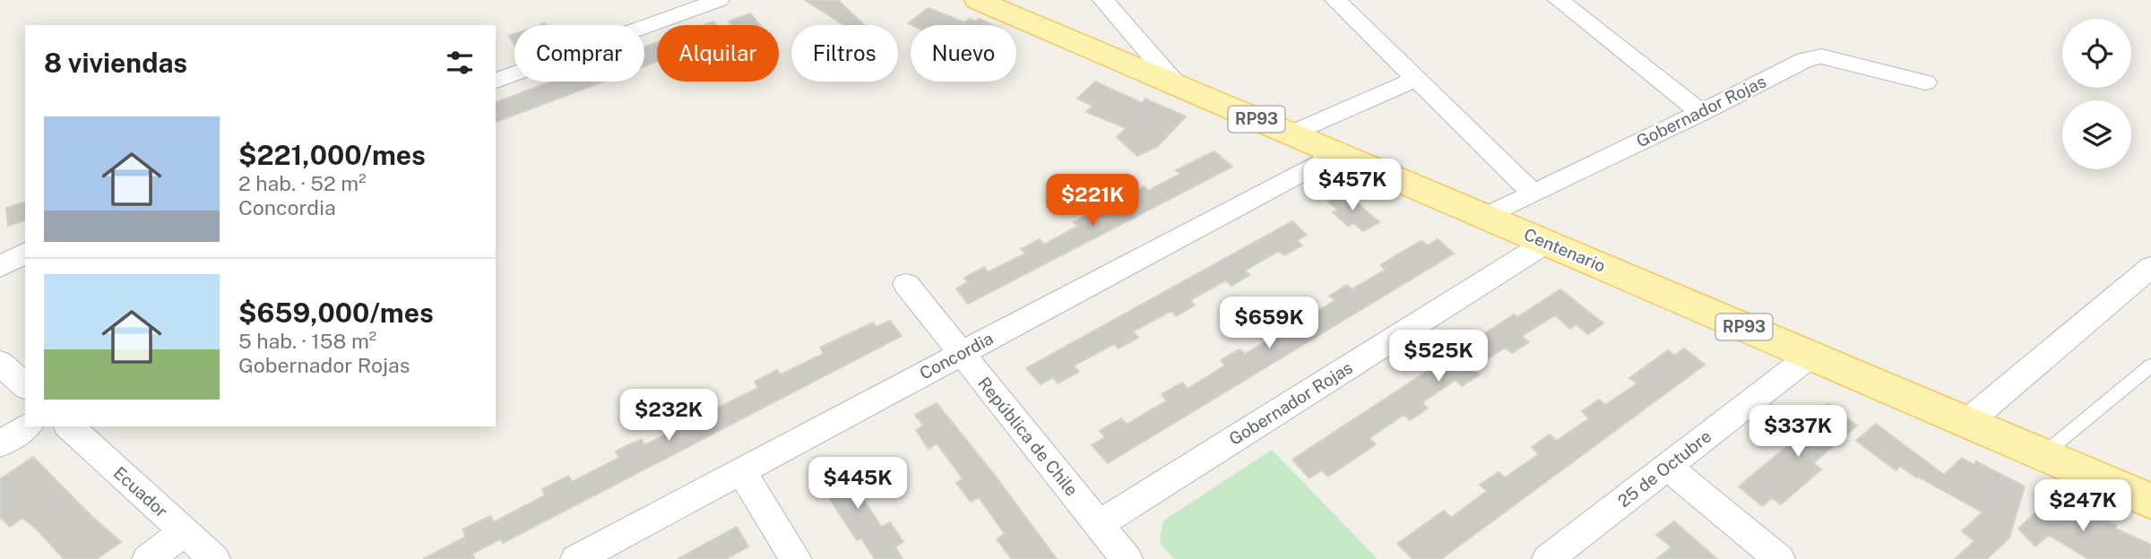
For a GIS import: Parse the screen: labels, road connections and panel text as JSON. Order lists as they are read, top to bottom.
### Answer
{
  "streets": {
    "main road": ["RP93", "Centenario"],
    "street": [
      "Gobernador Rojas",
      "Concordia",
      "República de Chile",
      "25 de Octubre",
      "Ecuador"
    ]
  },
  "crossings": [
    ["Gobernador Rojas", "Centenario"],
    ["Gobernador Rojas", "República de Chile"],
    ["Centenario", "Concordia"],
    ["Centenario", "25 de Octubre"],
    ["Concordia", "República de Chile"]
  ],
  "page": {
    "chip": [
      "Comprar",
      "Alquilar",
      "Filtros",
      "Nuevo"
    ],
    "heading": "8 viviendas",
    "list": [
      {
        "name": "$221,000/mes",
        "note": "2 hab. · 52 m² · Concordia"
      },
      {
        "name": "$659,000/mes",
        "note": "5 hab. · 158 m² · Gobernador Rojas"
      }
    ],
    "price": [
      "$457K",
      "$221K",
      "$659K",
      "$525K",
      "$232K",
      "$337K",
      "$445K",
      "$247K"
    ]
  }
}
